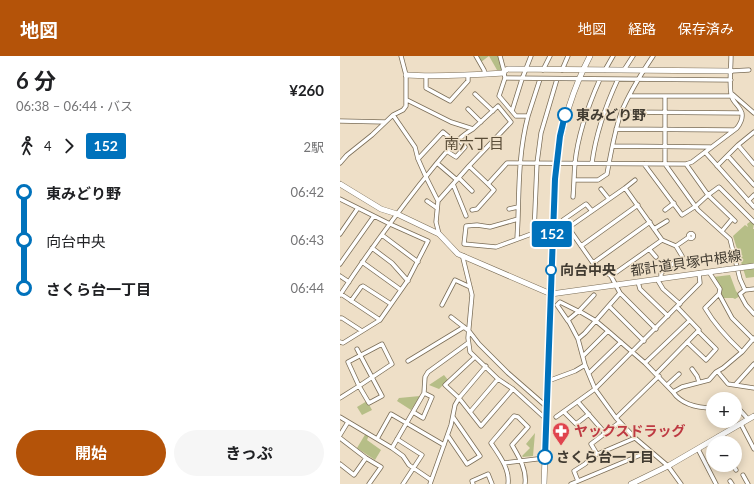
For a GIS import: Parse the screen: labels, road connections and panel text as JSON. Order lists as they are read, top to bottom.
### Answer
{
  "streets": {
    "street": ["都計道貝塚中根線"]
  },
  "districts": ["南六丁目"],
  "places": {
    "other": ["東みどり野", "向台中央", "さくら台一丁目"],
    "pharmacy": ["ヤックスドラッグ"]
  },
  "lines": ["bus line 152"],
  "page": {
    "header": "地図",
    "nav": ["地図", "経路", "保存済み"],
    "heading": ["6 分", "06:38 – 06:44 · バス", "¥260"],
    "on_map": "152",
    "legs": ["4", "152", "2駅"],
    "list": [
      {
        "name": "東みどり野",
        "value": "06:42"
      },
      {
        "name": "向台中央",
        "value": "06:43"
      },
      {
        "name": "さくら台一丁目",
        "value": "06:44"
      }
    ],
    "map_buttons": ["+", "−"],
    "buttons": ["開始", "きっぷ"]
  }
}
